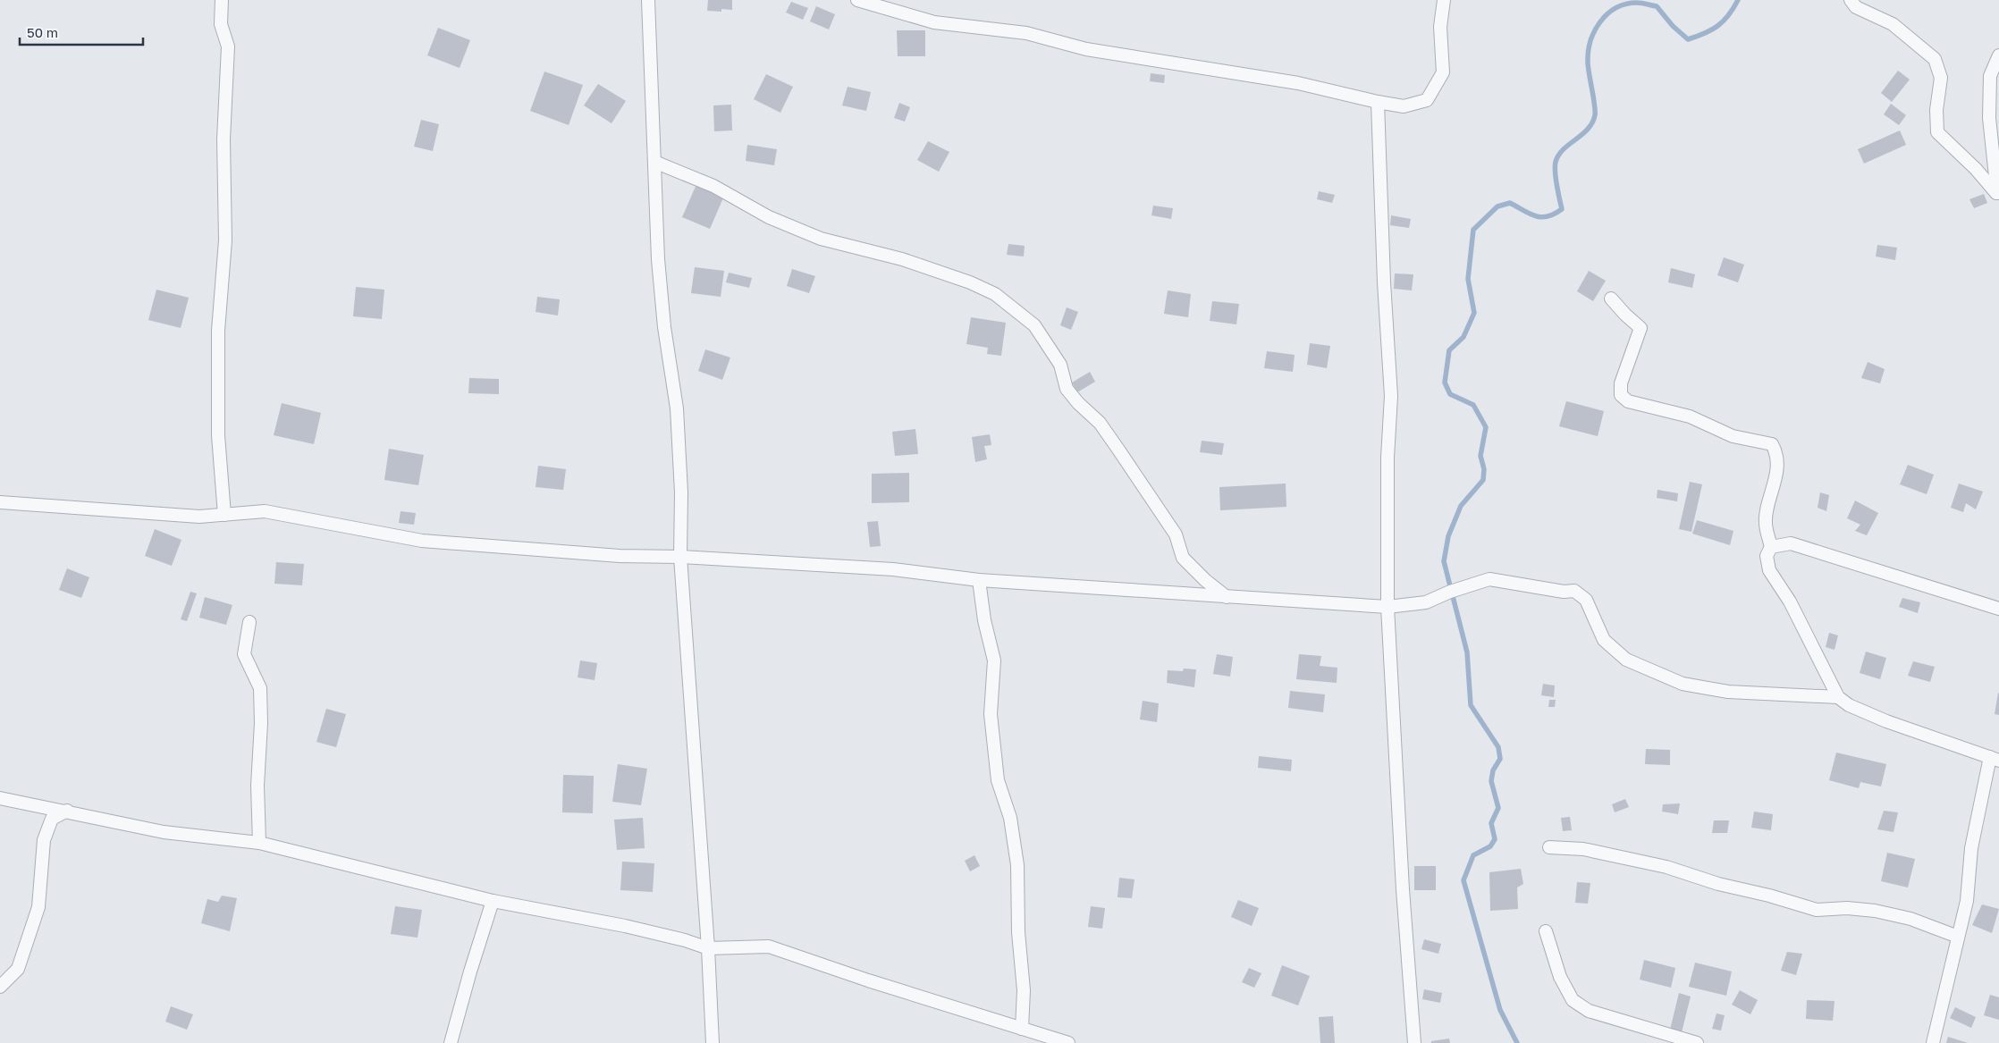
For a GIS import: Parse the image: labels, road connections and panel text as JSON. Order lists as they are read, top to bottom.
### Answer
{
  "scale_bar": "50 m"
}
